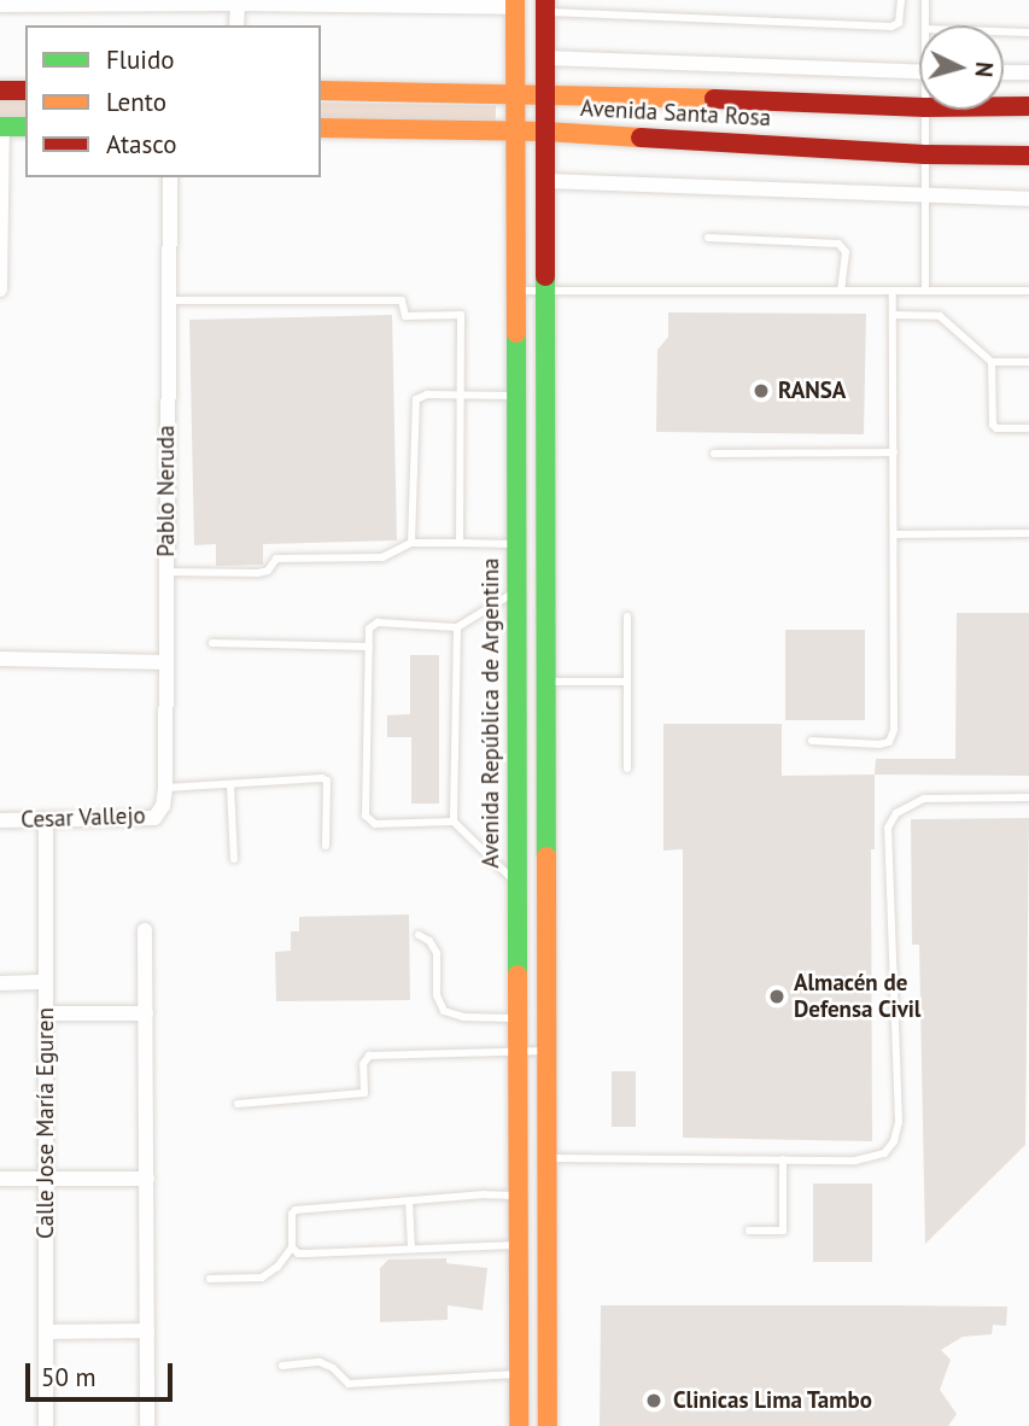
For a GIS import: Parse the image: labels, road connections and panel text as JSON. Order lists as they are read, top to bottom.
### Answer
{
  "streets": {
    "main road": ["Avenida Santa Rosa", "Avenida República de Argentina"],
    "street": ["Pablo Neruda", "Cesar Vallejo", "Calle Jose María Eguren"]
  },
  "crossings": [
    ["Avenida Santa Rosa", "Avenida República de Argentina"],
    ["Pablo Neruda", "Cesar Vallejo"],
    ["Cesar Vallejo", "Calle Jose María Eguren"]
  ],
  "places": ["RANSA", "Almacén de Defensa Civil", "Clinicas Lima Tambo"],
  "legend": ["Fluido", "Lento", "Atasco"],
  "scale_bar": "50 m",
  "north": "right"
}
